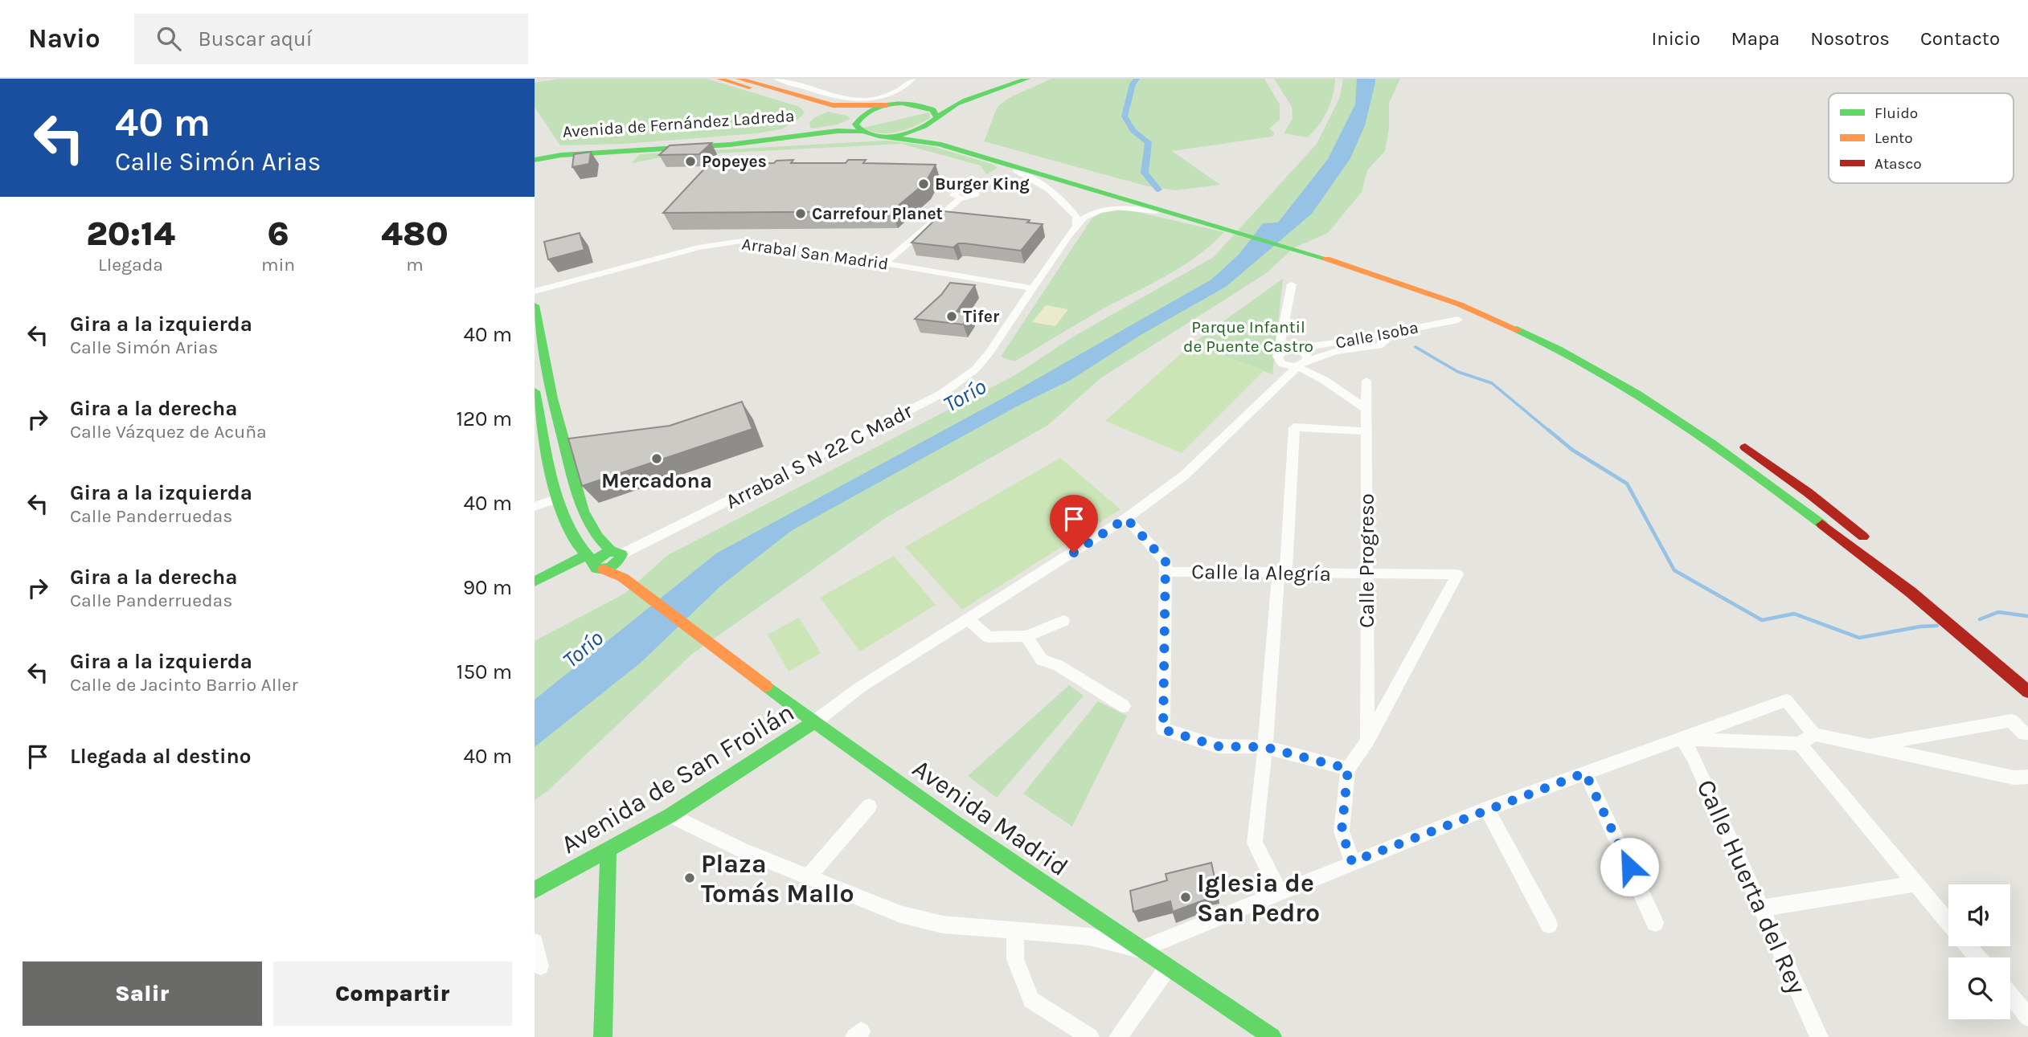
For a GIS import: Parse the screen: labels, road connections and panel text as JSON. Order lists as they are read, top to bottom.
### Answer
{
  "streets": {
    "main road": ["Avenida de Fernández Ladreda", "Avenida de San Froilán", "Avenida Madrid"],
    "street": [
      "Arrabal San Madrid",
      "Calle Isoba",
      "Arrabal S N 22 C Madr",
      "Calle Progreso",
      "Calle la Alegría",
      "Calle Huerta del Rey"
    ]
  },
  "crossings": [
    ["Arrabal San Madrid", "Arrabal S N 22 C Madr"],
    ["Calle Progreso", "Calle la Alegría"],
    ["Avenida de San Froilán", "Avenida Madrid"]
  ],
  "water": ["Torío"],
  "parks": ["Parque Infantil de Puente Castro"],
  "places": [
    "Popeyes",
    "Burger King",
    "Carrefour Planet",
    "Tifer",
    "Mercadona",
    "Plaza Tomás Mallo",
    "Iglesia de San Pedro"
  ],
  "legend": ["Fluido", "Lento", "Atasco"],
  "page": {
    "header": "Navio",
    "search": "Buscar aquí",
    "nav": [
      "Inicio",
      "Mapa",
      "Nosotros",
      "Contacto"
    ],
    "turn": ["40 m", "Calle Simón Arias"],
    "eta": [
      "20:14",
      "Llegada",
      "6",
      "min",
      "480",
      "m"
    ],
    "list": [
      {
        "name": "Gira a la izquierda",
        "note": "Calle Simón Arias",
        "value": "40 m"
      },
      {
        "name": "Gira a la derecha",
        "note": "Calle Vázquez de Acuña",
        "value": "120 m"
      },
      {
        "name": "Gira a la izquierda",
        "note": "Calle Panderruedas",
        "value": "40 m"
      },
      {
        "name": "Gira a la derecha",
        "note": "Calle Panderruedas",
        "value": "90 m"
      },
      {
        "name": "Gira a la izquierda",
        "note": "Calle de Jacinto Barrio Aller",
        "value": "150 m"
      },
      {
        "name": "Llegada al destino",
        "value": "40 m"
      }
    ],
    "buttons": ["Salir", "Compartir"]
  }
}
